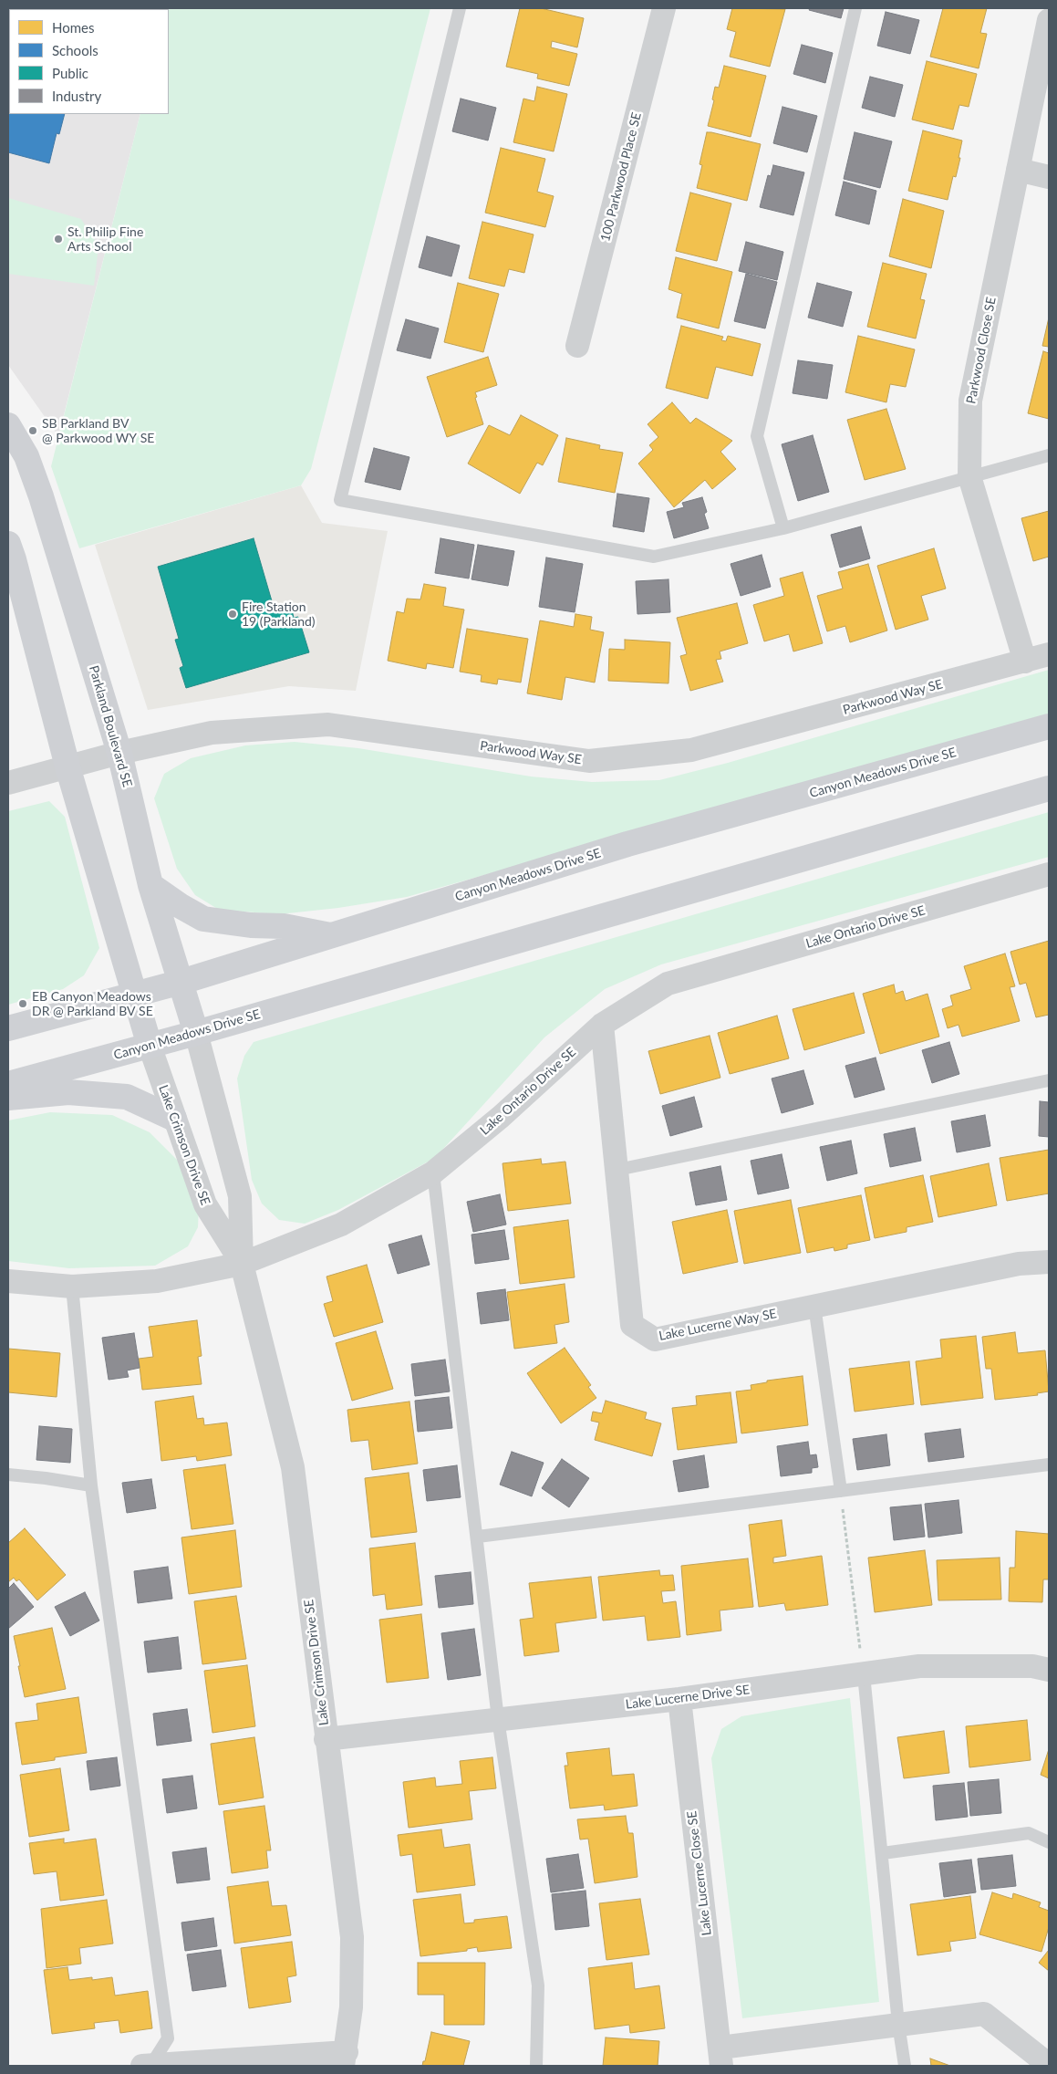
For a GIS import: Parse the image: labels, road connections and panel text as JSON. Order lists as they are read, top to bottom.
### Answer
{
  "streets": {
    "main road": ["Parkland Boulevard SE", "Canyon Meadows Drive SE"],
    "street": [
      "100 Parkwood Place SE",
      "Parkwood Close SE",
      "Parkwood Way SE",
      "Lake Ontario Drive SE",
      "Lake Crimson Drive SE",
      "Lake Lucerne Way SE",
      "Lake Lucerne Drive SE",
      "Lake Lucerne Close SE"
    ]
  },
  "crossings": [
    ["Parkwood Close SE", "Parkwood Way SE"],
    ["Parkwood Way SE", "Parkland Boulevard SE"],
    ["Parkland Boulevard SE", "Canyon Meadows Drive SE"],
    ["Parkland Boulevard SE", "Lake Crimson Drive SE"],
    ["Canyon Meadows Drive SE", "Lake Crimson Drive SE"],
    ["Lake Ontario Drive SE", "Lake Crimson Drive SE"],
    ["Lake Ontario Drive SE", "Lake Lucerne Way SE"],
    ["Lake Crimson Drive SE", "Lake Lucerne Drive SE"],
    ["Lake Lucerne Drive SE", "Lake Lucerne Close SE"]
  ],
  "places": [
    "St. Philip Fine Arts School",
    "SB Parkland BV @ Parkwood WY SE",
    "Fire Station 19 (Parkland)",
    "EB Canyon Meadows DR @ Parkland BV SE"
  ],
  "legend": [
    "Homes",
    "Schools",
    "Public",
    "Industry"
  ]
}
